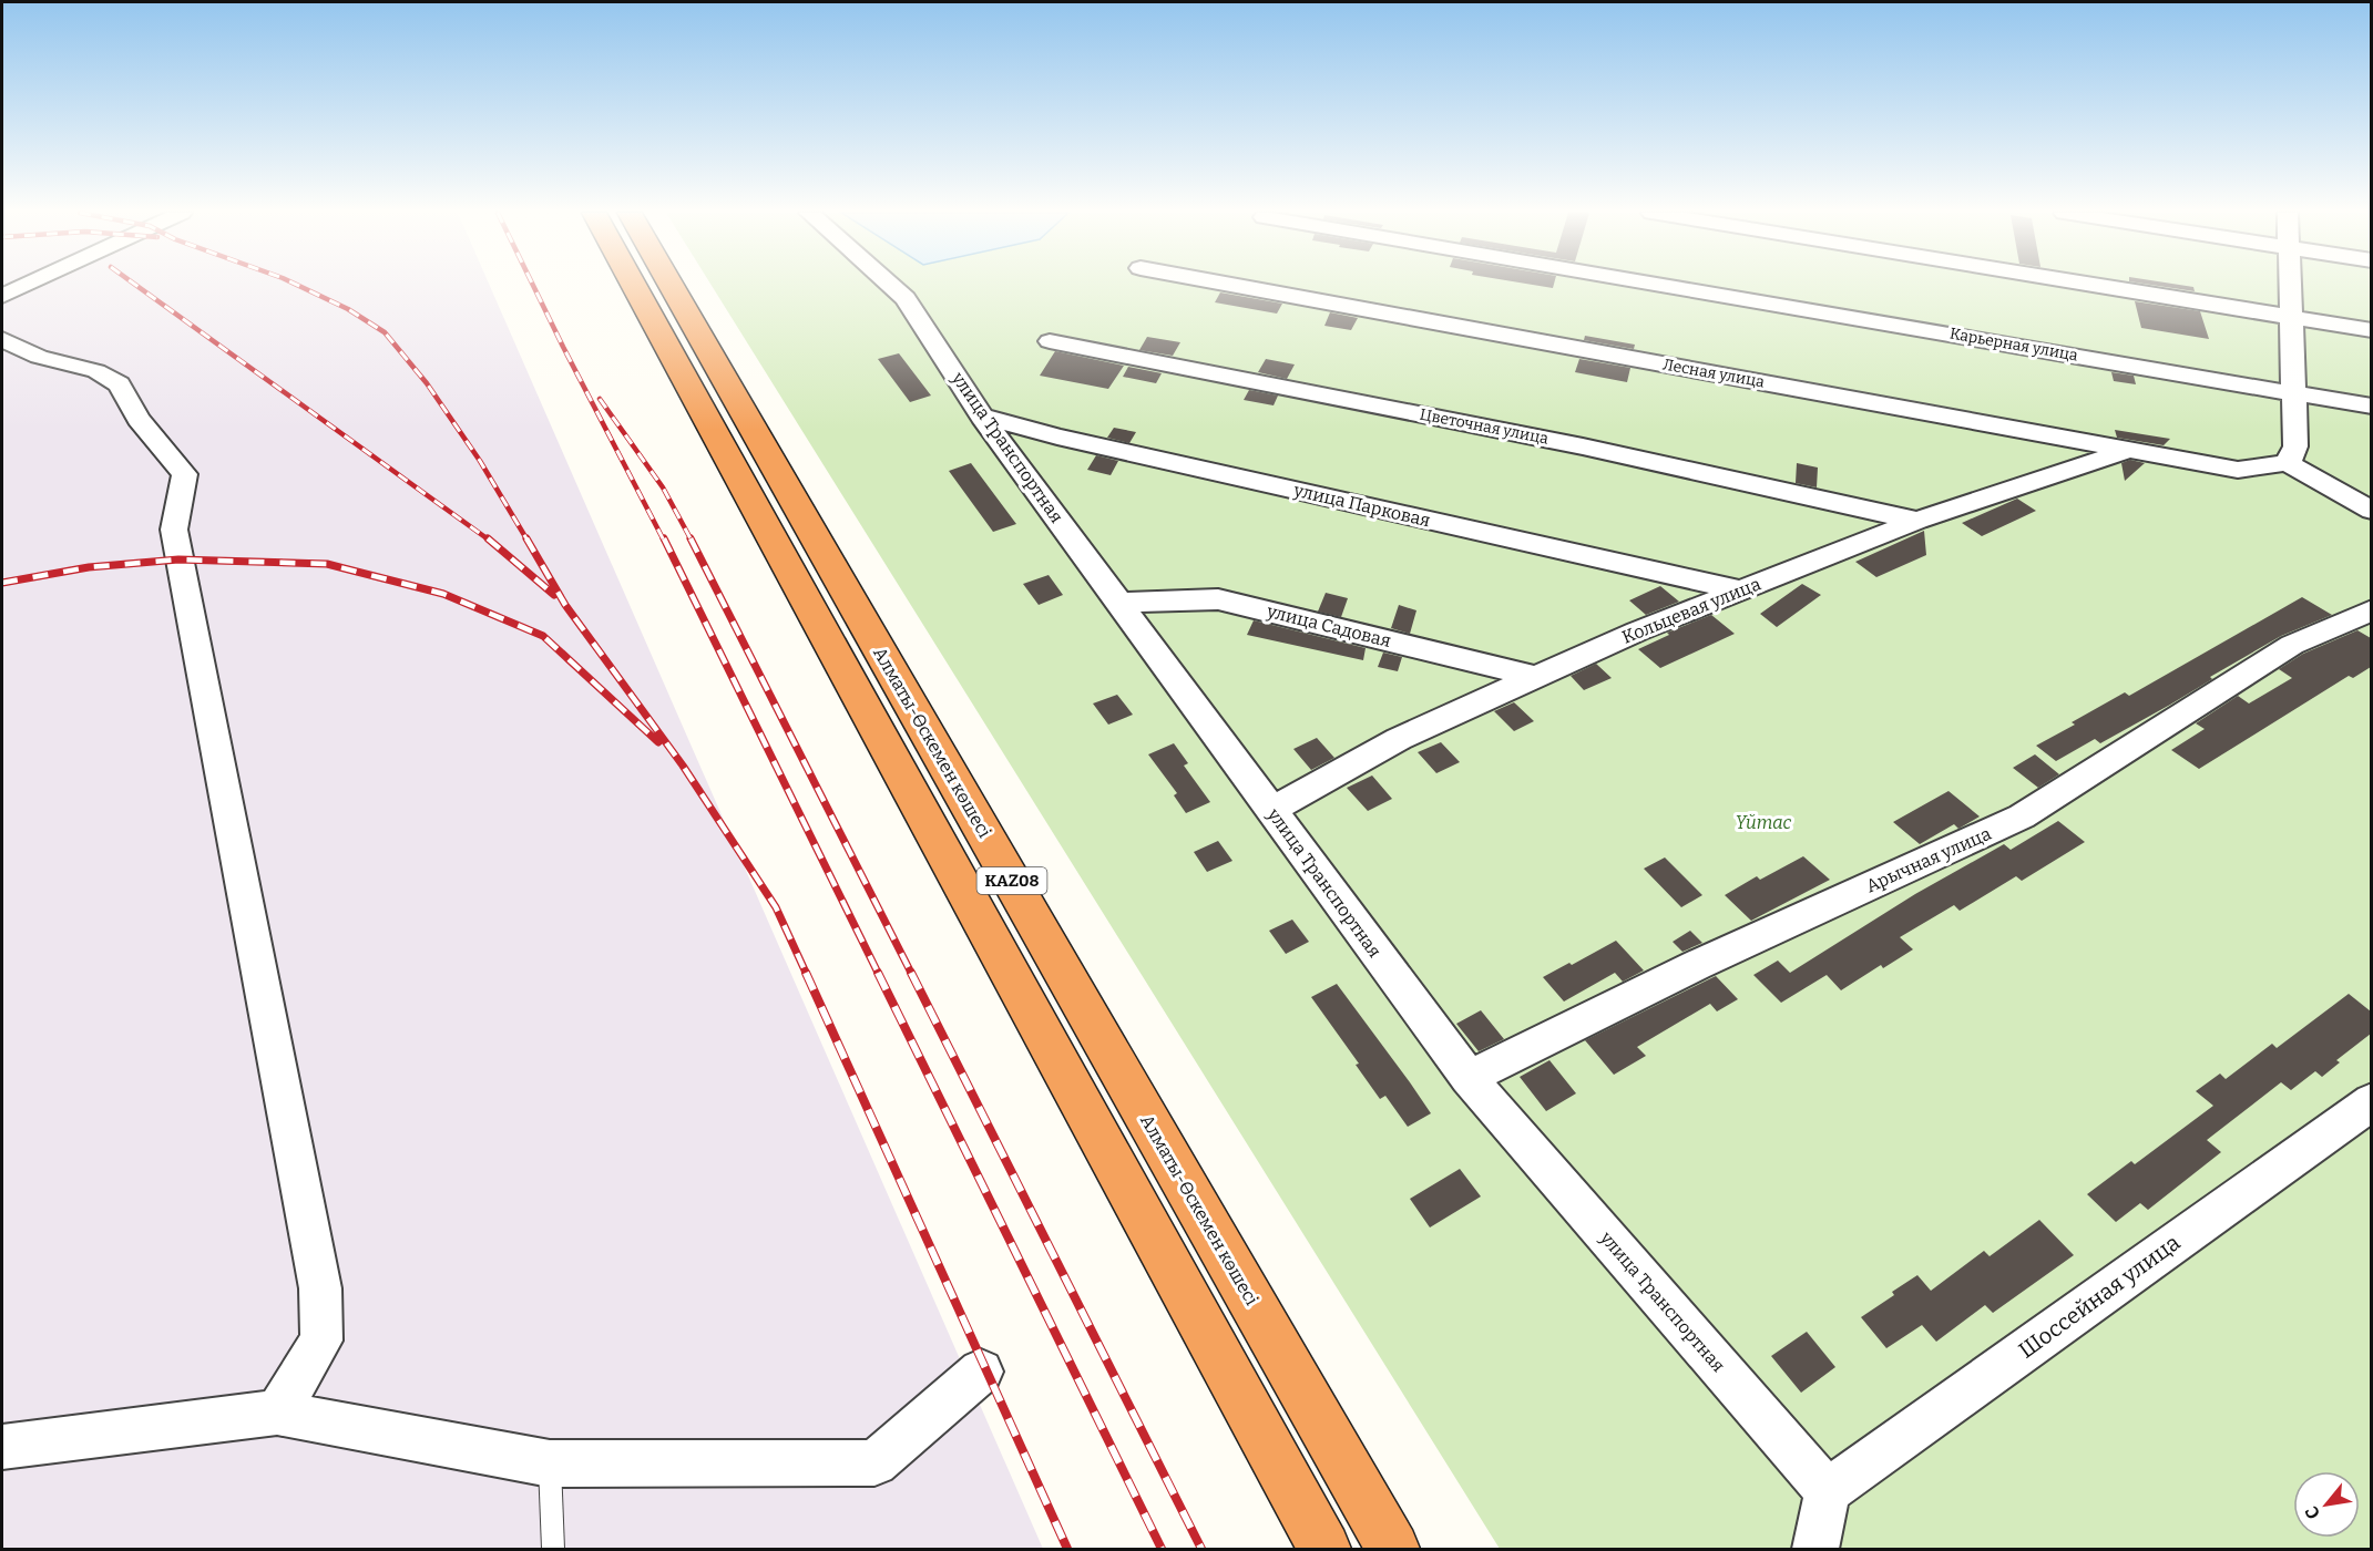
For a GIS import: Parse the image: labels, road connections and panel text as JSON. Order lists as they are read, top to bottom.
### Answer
{
  "streets": {
    "highway": ["Алматы-Өскемен көшесі", "KAZ08"],
    "street": [
      "Карьерная улица",
      "Лесная улица",
      "Цветочная улица",
      "улица Транспортная",
      "улица Парковая",
      "Кольцевая улица",
      "улица Садовая",
      "Арычная улица",
      "Шоссейная улица"
    ]
  },
  "crossings": [
    ["Лесная улица", "Кольцевая улица"],
    ["Цветочная улица", "Кольцевая улица"],
    ["улица Транспортная", "улица Парковая"],
    ["улица Транспортная", "Кольцевая улица"],
    ["улица Транспортная", "улица Садовая"],
    ["улица Транспортная", "Арычная улица"],
    ["улица Транспортная", "Шоссейная улица"],
    ["улица Парковая", "Кольцевая улица"],
    ["Кольцевая улица", "улица Садовая"]
  ],
  "parks": ["Үйтас"],
  "north": "bottom left"
}
